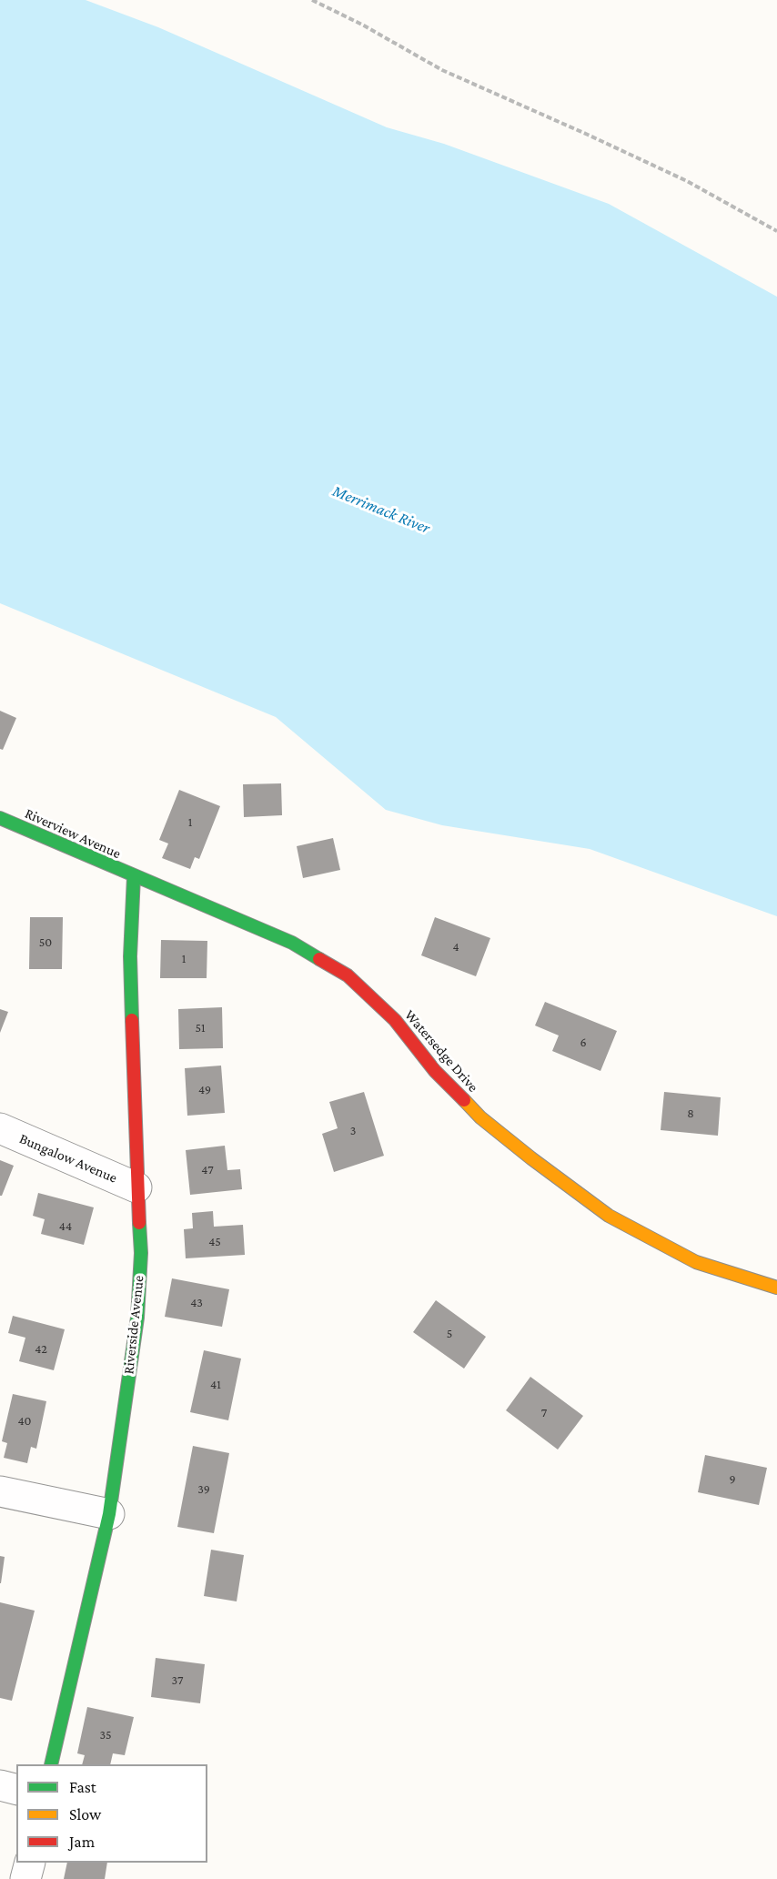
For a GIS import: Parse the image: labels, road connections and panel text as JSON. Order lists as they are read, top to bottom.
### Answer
{
  "streets": {
    "street": [
      "Riverview Avenue",
      "Watersedge Drive",
      "Bungalow Avenue",
      "Riverside Avenue"
    ]
  },
  "crossings": [
    ["Riverview Avenue", "Watersedge Drive"],
    ["Riverview Avenue", "Riverside Avenue"],
    ["Watersedge Drive", "Riverside Avenue"],
    ["Bungalow Avenue", "Riverside Avenue"]
  ],
  "water": ["Merrimack River"],
  "house_numbers": [
    "1",
    "50",
    "4",
    "1",
    "51",
    "6",
    "49",
    "8",
    "3",
    "47",
    "44",
    "45",
    "43",
    "5",
    "42",
    "41",
    "7",
    "40",
    "9",
    "39",
    "37",
    "35"
  ],
  "legend": ["Fast", "Slow", "Jam"]
}
